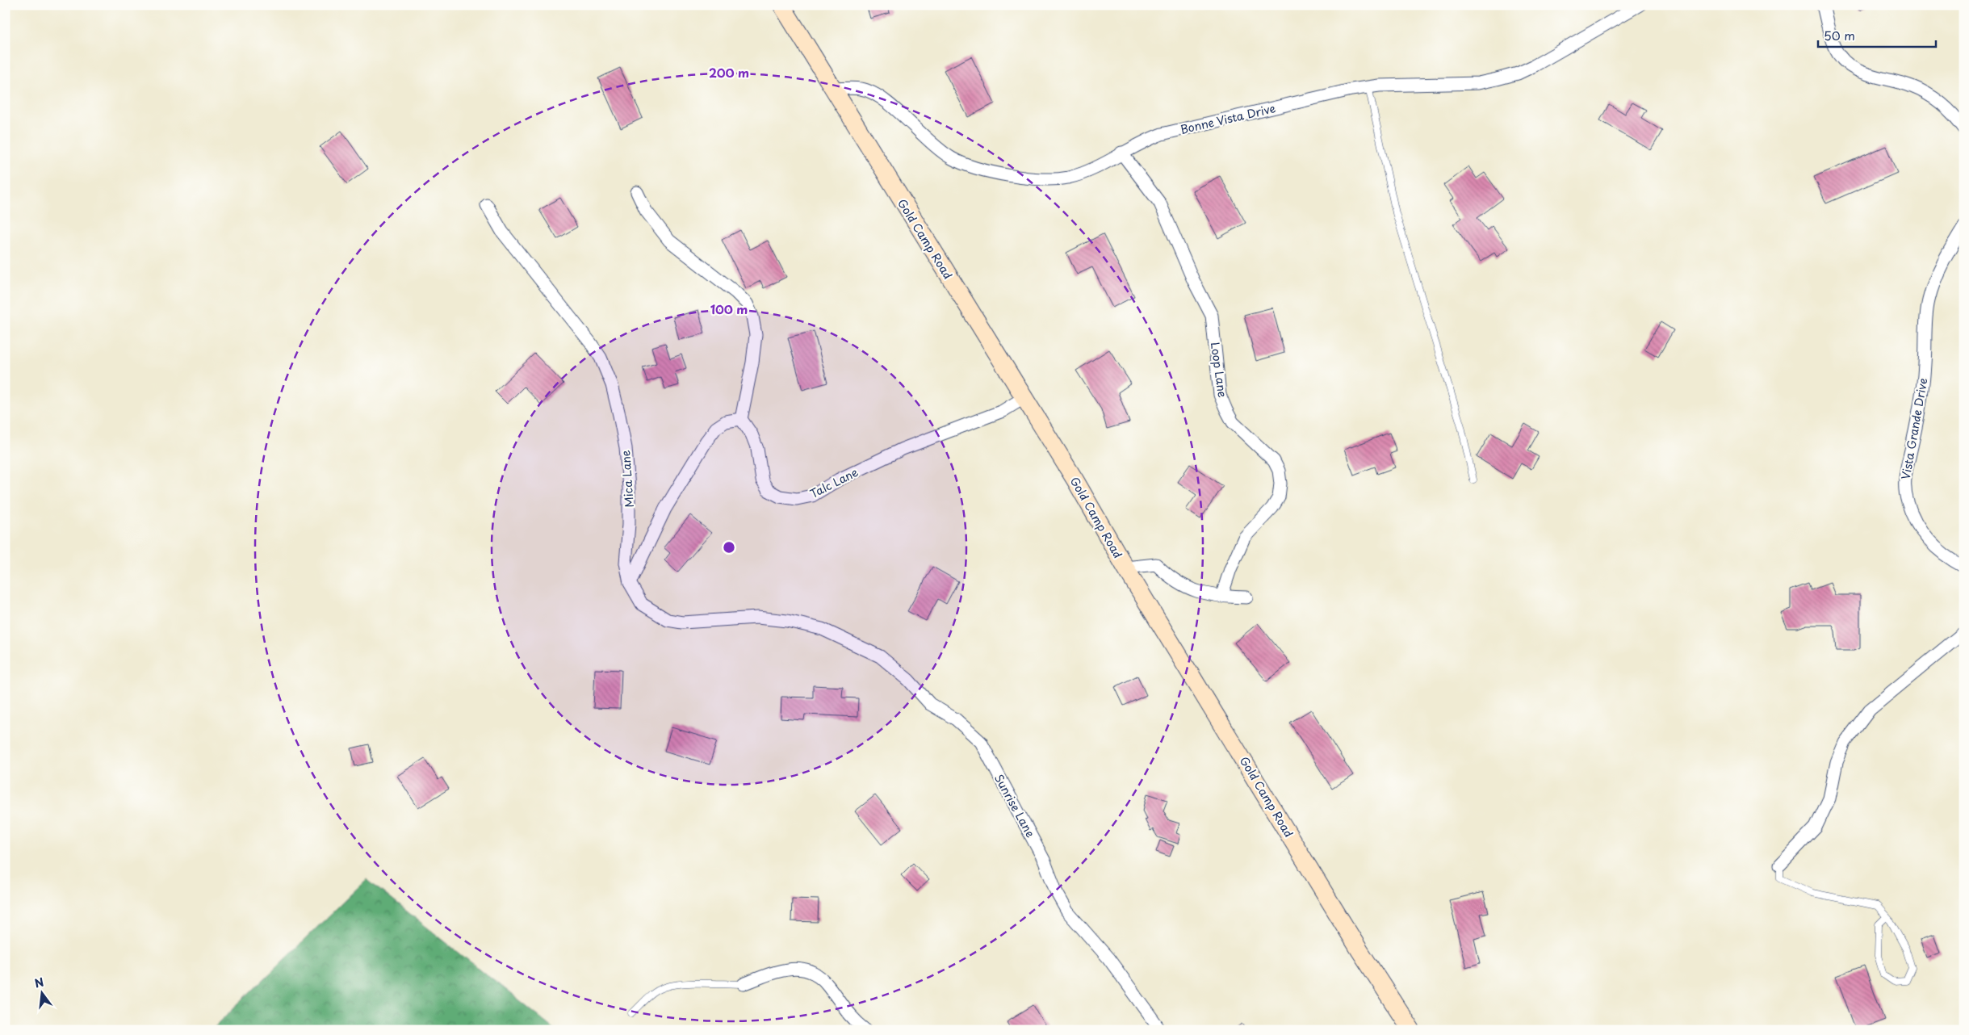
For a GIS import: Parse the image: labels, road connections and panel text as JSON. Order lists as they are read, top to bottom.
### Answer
{
  "streets": {
    "street": [
      "Bonne Vista Drive",
      "Gold Camp Road",
      "Loop Lane",
      "Vista Grande Drive",
      "Mica Lane",
      "Talc Lane",
      "Sunrise Lane"
    ]
  },
  "crossings": [
    ["Bonne Vista Drive", "Gold Camp Road"],
    ["Bonne Vista Drive", "Loop Lane"],
    ["Gold Camp Road", "Talc Lane"],
    ["Mica Lane", "Sunrise Lane"]
  ],
  "scale_bar": "50 m",
  "north": "top",
  "rings": ["200 m", "100 m"]
}
